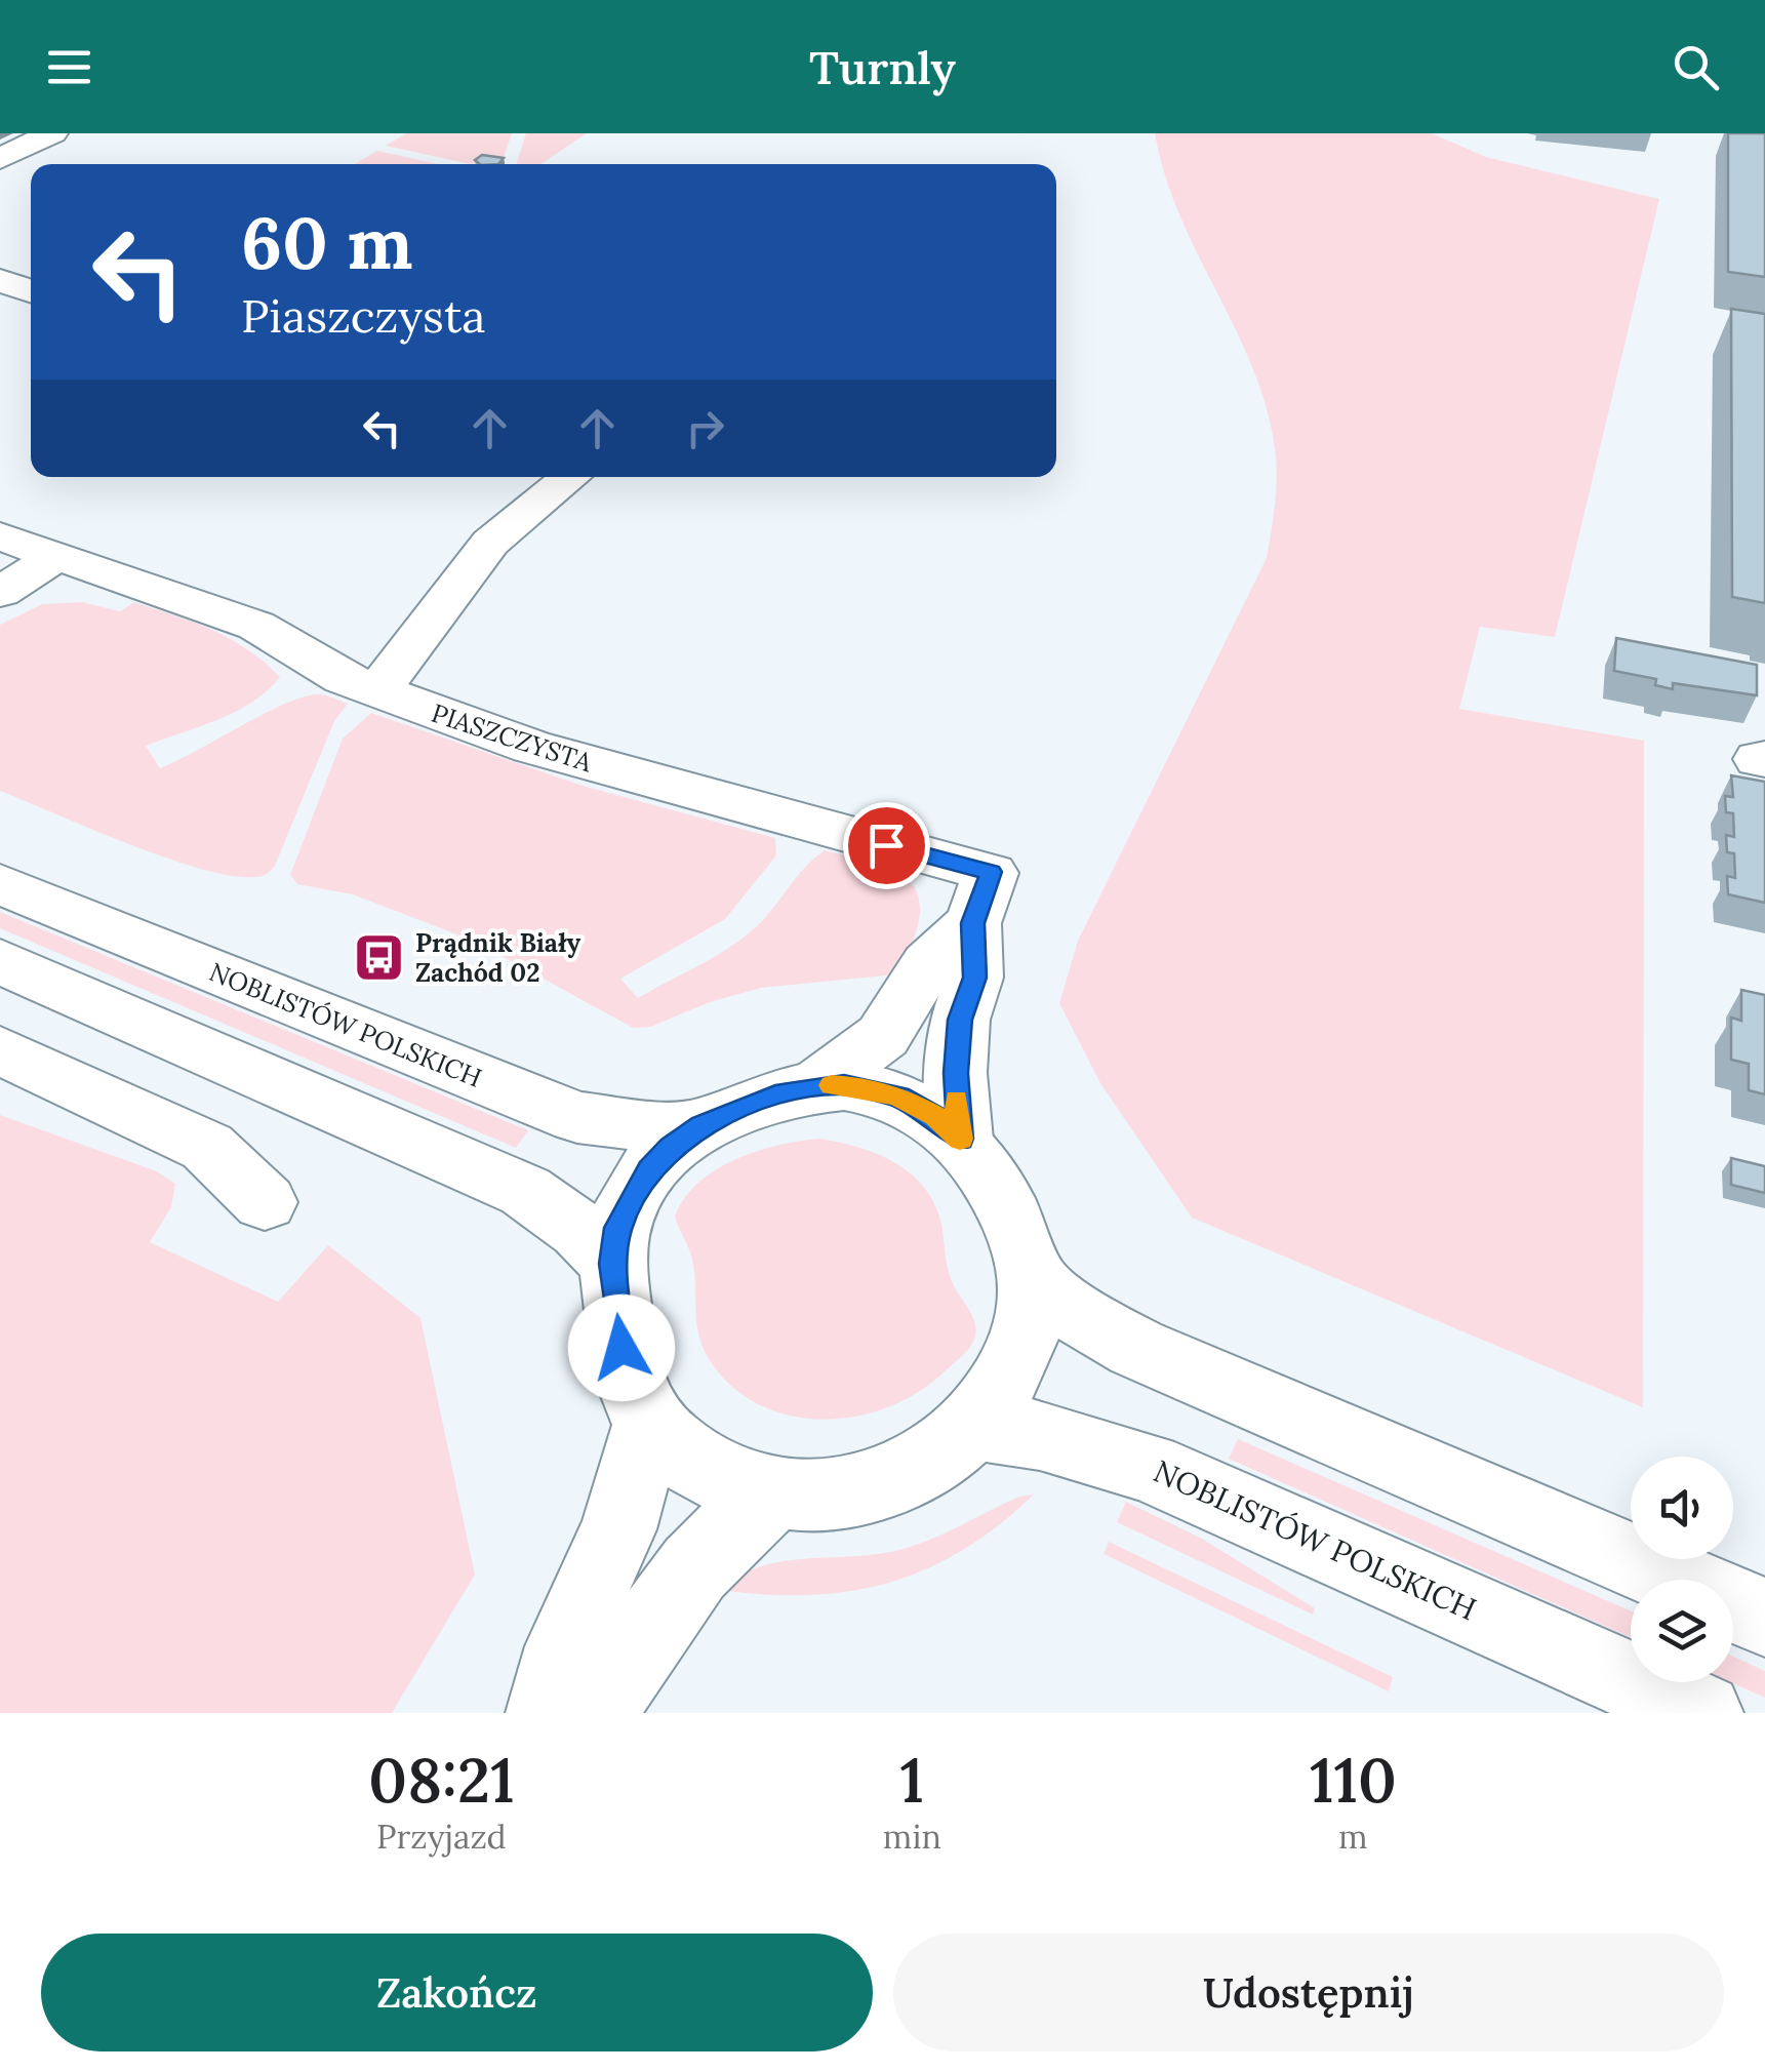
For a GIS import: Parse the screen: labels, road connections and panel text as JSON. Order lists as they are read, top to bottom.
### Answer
{
  "streets": {
    "main road": ["PIASZCZYSTA", "NOBLISTÓW POLSKICH"]
  },
  "places": {
    "bus stop": ["Prądnik Biały Zachód 02"]
  },
  "page": {
    "header": "Turnly",
    "turn": ["60 m", "Piaszczysta"],
    "eta": [
      "08:21",
      "Przyjazd",
      "1",
      "min",
      "110",
      "m"
    ],
    "buttons": ["Zakończ", "Udostępnij"]
  }
}
